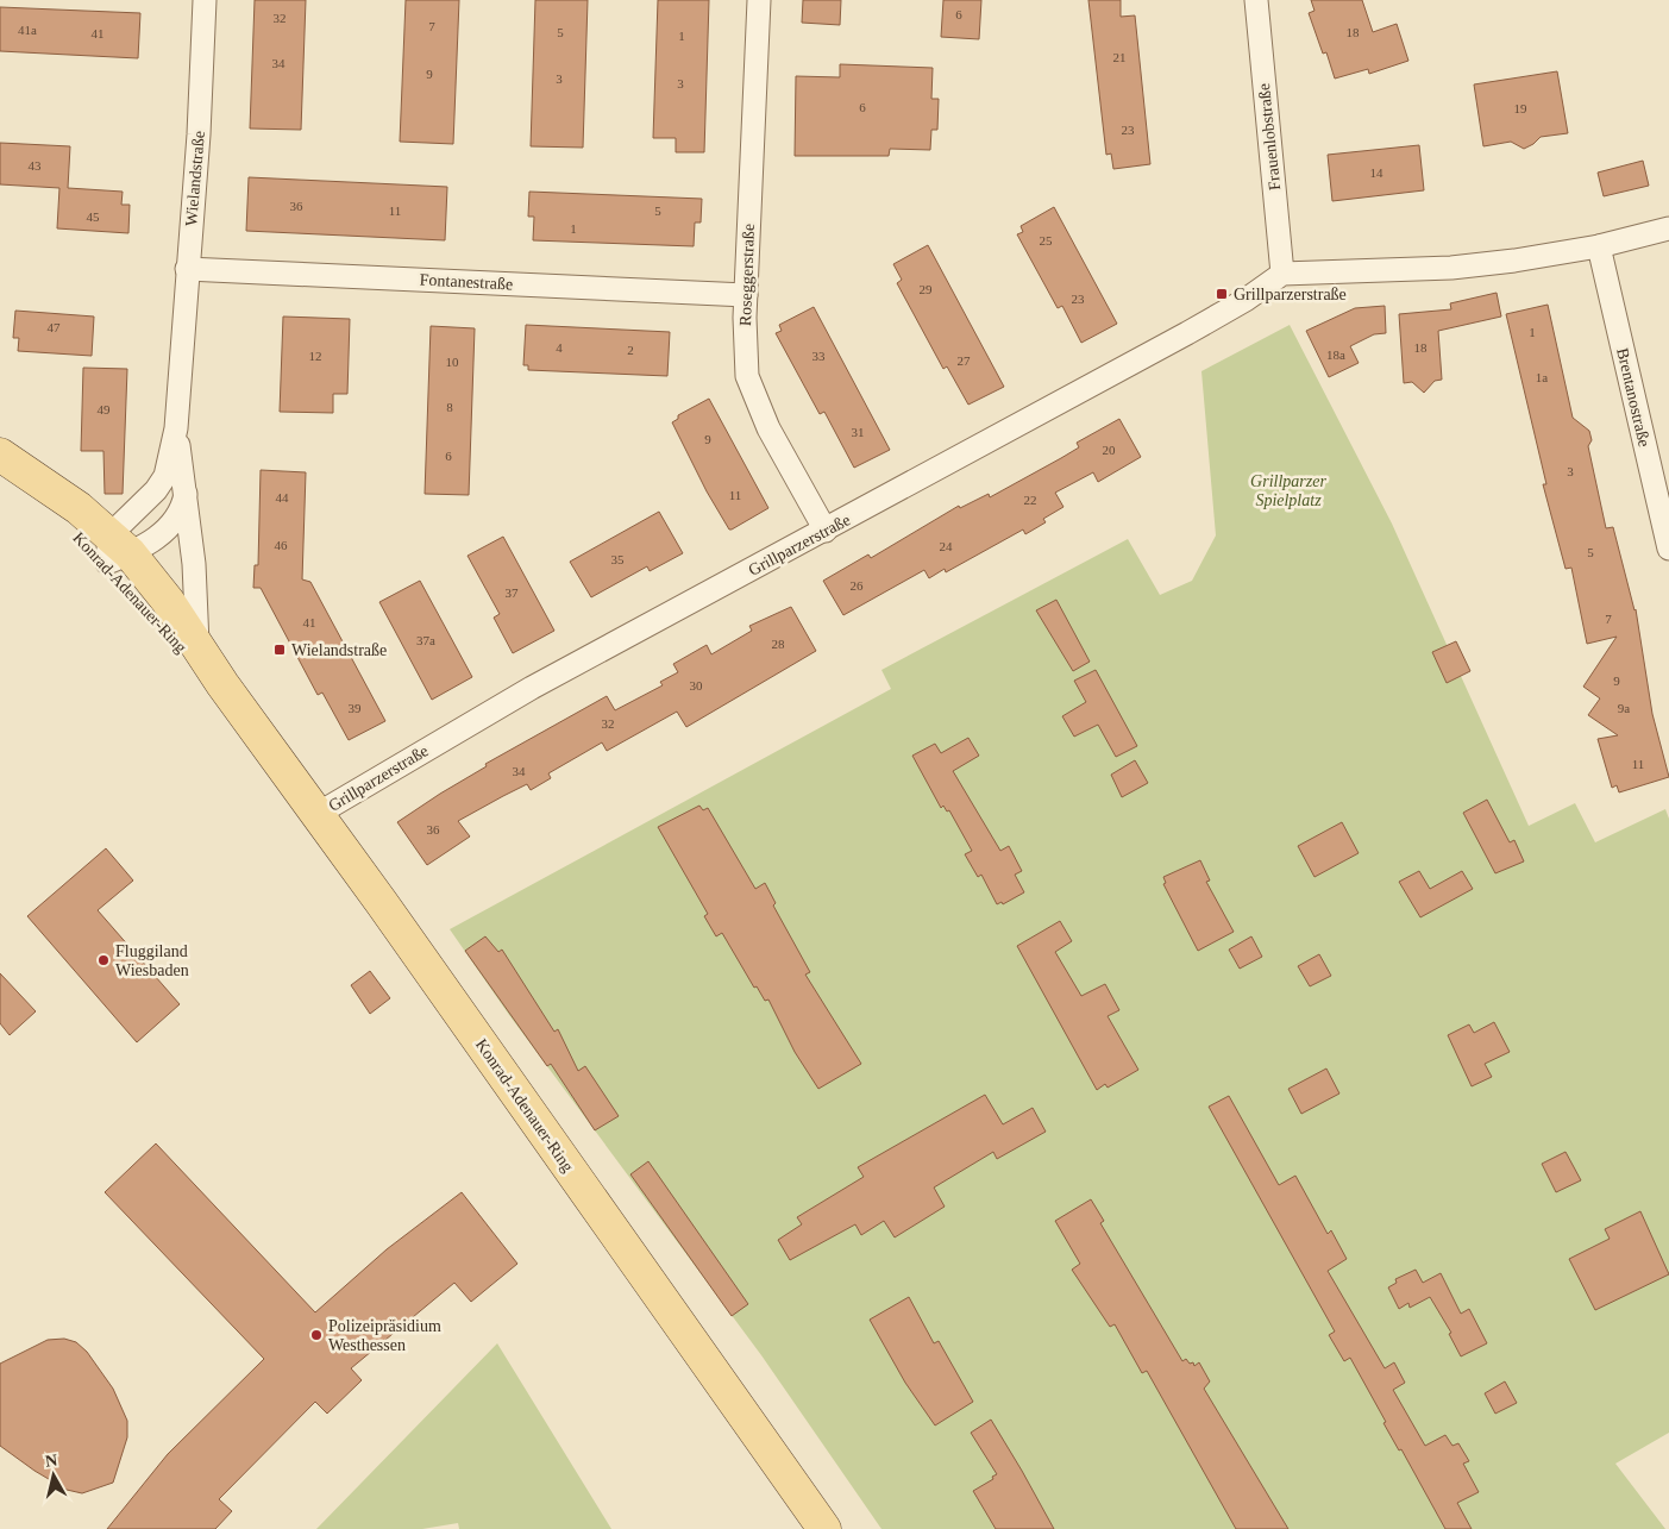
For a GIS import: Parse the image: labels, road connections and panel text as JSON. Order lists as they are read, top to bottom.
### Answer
{
  "streets": {
    "main road": ["Konrad-Adenauer-Ring"],
    "street": [
      "Frauenlobstraße",
      "Wielandstraße",
      "Roseggerstraße",
      "Fontanestraße",
      "Brentanostraße",
      "Grillparzerstraße"
    ]
  },
  "crossings": [
    ["Frauenlobstraße", "Grillparzerstraße"],
    ["Wielandstraße", "Fontanestraße"],
    ["Wielandstraße", "Konrad-Adenauer-Ring"],
    ["Roseggerstraße", "Fontanestraße"],
    ["Roseggerstraße", "Grillparzerstraße"],
    ["Grillparzerstraße", "Konrad-Adenauer-Ring"]
  ],
  "parks": ["Grillparzer Spielplatz"],
  "places": {
    "transit": ["Grillparzerstraße", "Wielandstraße"],
    "other": ["Fluggiland Wiesbaden", "Polizeipräsidium Westhessen"]
  },
  "house_numbers": [
    "6",
    "32",
    "7",
    "41a",
    "5",
    "18",
    "41",
    "1",
    "21",
    "34",
    "9",
    "3",
    "3",
    "6",
    "19",
    "23",
    "43",
    "14",
    "36",
    "11",
    "5",
    "45",
    "1",
    "25",
    "29",
    "23",
    "47",
    "1",
    "4",
    "18",
    "2",
    "18a",
    "12",
    "33",
    "27",
    "10",
    "1a",
    "8",
    "49",
    "31",
    "9",
    "20",
    "6",
    "3",
    "11",
    "44",
    "22",
    "46",
    "24",
    "5",
    "35",
    "26",
    "37",
    "7",
    "41",
    "37a",
    "28",
    "9",
    "30",
    "39",
    "9a",
    "32",
    "11",
    "34",
    "36"
  ],
  "north": "top"
}
